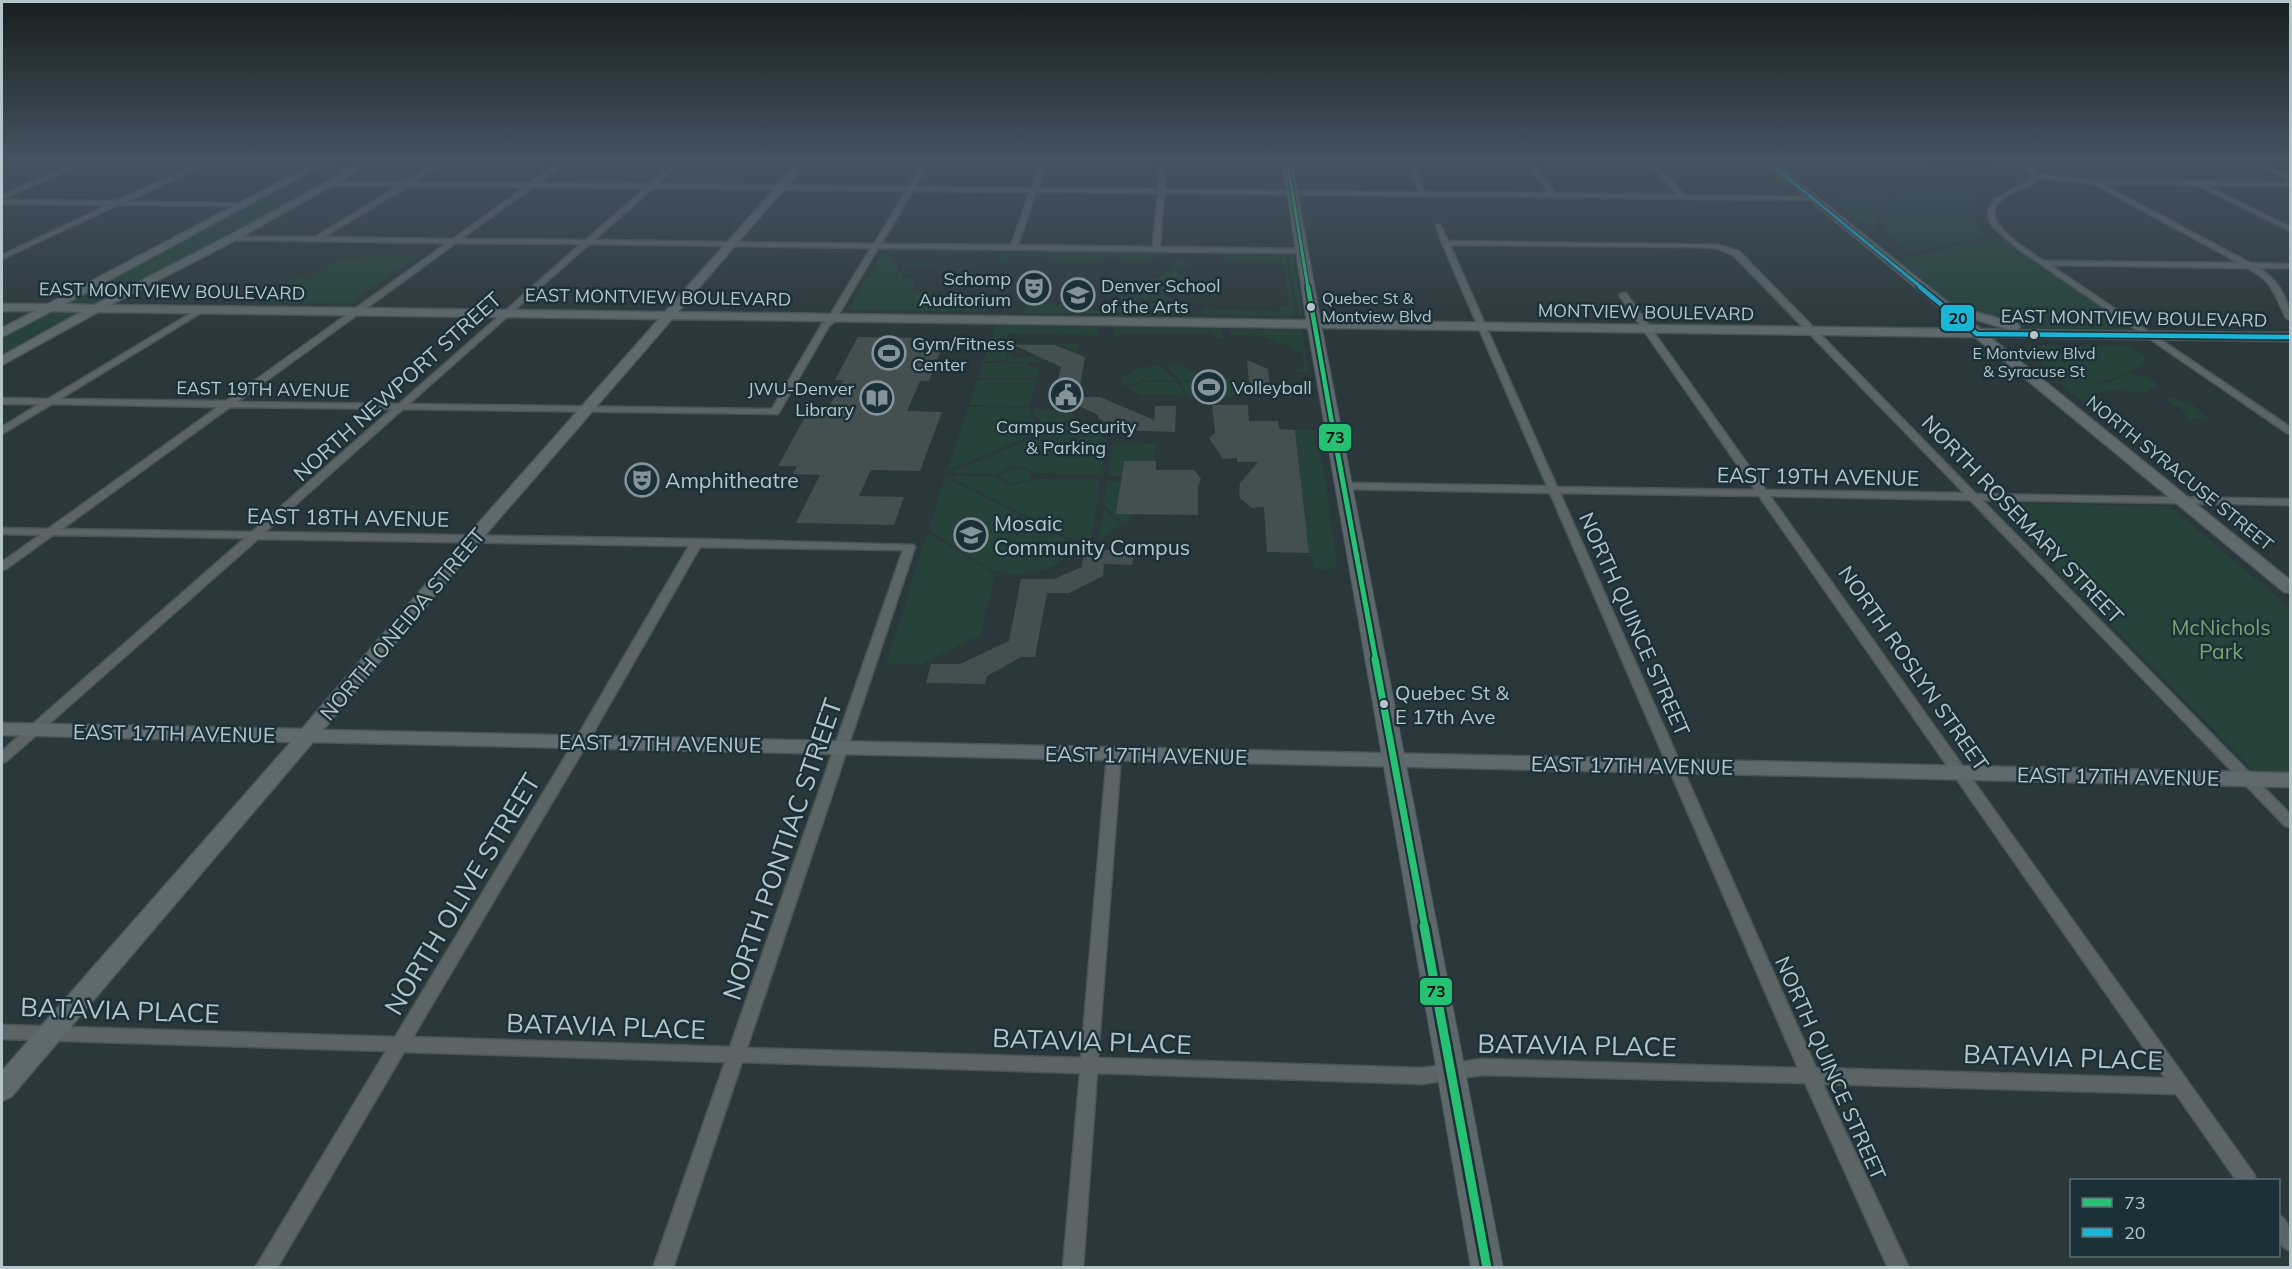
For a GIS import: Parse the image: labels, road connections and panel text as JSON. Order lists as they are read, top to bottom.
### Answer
{
  "streets": {
    "street": [
      "EAST MONTVIEW BOULEVARD",
      "MONTVIEW BOULEVARD",
      "NORTH NEWPORT STREET",
      "EAST 19TH AVENUE",
      "NORTH SYRACUSE STREET",
      "EAST 18TH AVENUE",
      "NORTH ROSEMARY STREET",
      "NORTH ONEIDA STREET",
      "NORTH QUINCE STREET",
      "NORTH ROSLYN STREET",
      "EAST 17TH AVENUE",
      "NORTH PONTIAC STREET",
      "NORTH OLIVE STREET",
      "BATAVIA PLACE"
    ]
  },
  "crossings": [
    ["EAST MONTVIEW BOULEVARD", "MONTVIEW BOULEVARD"],
    ["EAST MONTVIEW BOULEVARD", "NORTH NEWPORT STREET"],
    ["EAST MONTVIEW BOULEVARD", "EAST 19TH AVENUE"],
    ["EAST MONTVIEW BOULEVARD", "NORTH SYRACUSE STREET"],
    ["EAST MONTVIEW BOULEVARD", "NORTH ONEIDA STREET"],
    ["MONTVIEW BOULEVARD", "NORTH SYRACUSE STREET"],
    ["MONTVIEW BOULEVARD", "NORTH ROSEMARY STREET"],
    ["MONTVIEW BOULEVARD", "NORTH QUINCE STREET"],
    ["MONTVIEW BOULEVARD", "NORTH ROSLYN STREET"],
    ["NORTH NEWPORT STREET", "EAST 19TH AVENUE"],
    ["NORTH NEWPORT STREET", "EAST 18TH AVENUE"],
    ["NORTH NEWPORT STREET", "EAST 17TH AVENUE"],
    ["EAST 19TH AVENUE", "NORTH SYRACUSE STREET"],
    ["EAST 19TH AVENUE", "NORTH ROSEMARY STREET"],
    ["EAST 19TH AVENUE", "NORTH ONEIDA STREET"],
    ["EAST 19TH AVENUE", "NORTH QUINCE STREET"],
    ["EAST 19TH AVENUE", "NORTH ROSLYN STREET"],
    ["EAST 18TH AVENUE", "NORTH ONEIDA STREET"],
    ["EAST 18TH AVENUE", "NORTH PONTIAC STREET"],
    ["EAST 18TH AVENUE", "NORTH OLIVE STREET"],
    ["NORTH ROSEMARY STREET", "NORTH QUINCE STREET"],
    ["NORTH ROSEMARY STREET", "EAST 17TH AVENUE"],
    ["NORTH ONEIDA STREET", "EAST 17TH AVENUE"],
    ["NORTH ONEIDA STREET", "BATAVIA PLACE"],
    ["NORTH QUINCE STREET", "EAST 17TH AVENUE"],
    ["NORTH QUINCE STREET", "BATAVIA PLACE"],
    ["NORTH ROSLYN STREET", "EAST 17TH AVENUE"],
    ["NORTH ROSLYN STREET", "BATAVIA PLACE"],
    ["EAST 17TH AVENUE", "NORTH PONTIAC STREET"],
    ["EAST 17TH AVENUE", "NORTH OLIVE STREET"],
    ["NORTH PONTIAC STREET", "BATAVIA PLACE"],
    ["NORTH OLIVE STREET", "BATAVIA PLACE"]
  ],
  "parks": ["McNichols Park"],
  "places": {
    "theatre": ["Schomp Auditorium", "Amphitheatre"],
    "school or university": ["Denver School of the Arts", "Mosaic Community Campus"],
    "other": ["Quebec St & Montview Blvd", "E Montview Blvd & Syracuse St", "Quebec St & E 17th Ave"],
    "sports": ["Gym/Fitness Center", "Volleyball"],
    "public building": ["Campus Security & Parking"],
    "library": ["JWU-Denver Library"]
  },
  "lines": ["transit line 73", "transit line 20"],
  "legend": ["73", "20"]
}
